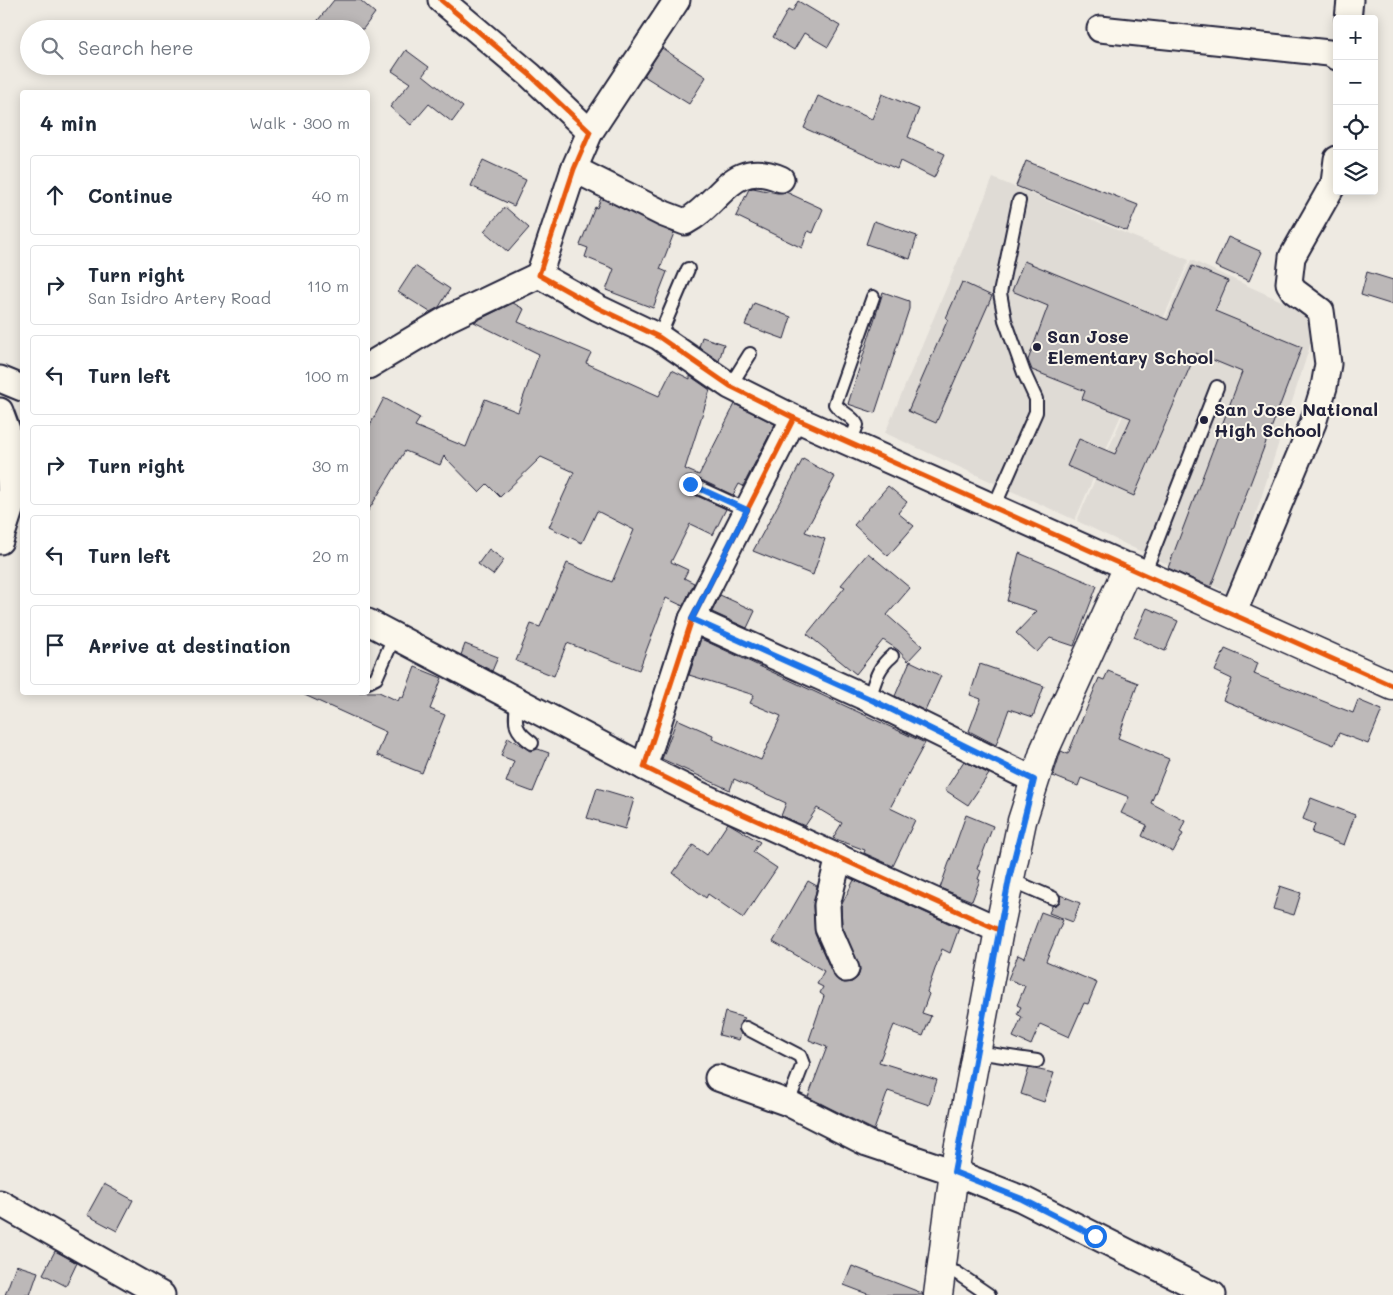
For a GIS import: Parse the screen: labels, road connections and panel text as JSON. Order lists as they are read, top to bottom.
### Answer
{
  "places": ["San Jose Elementary School", "San Jose National High School"],
  "page": {
    "map_buttons": ["+", "−"],
    "search": "Search here",
    "heading": ["4 min", "Walk · 300 m"],
    "list": [
      ["Continue", "40 m"],
      ["Turn right", "San Isidro Artery Road", "110 m"],
      ["Turn left", "100 m"],
      ["Turn right", "30 m"],
      ["Turn left", "20 m"],
      "Arrive at destination"
    ]
  }
}
